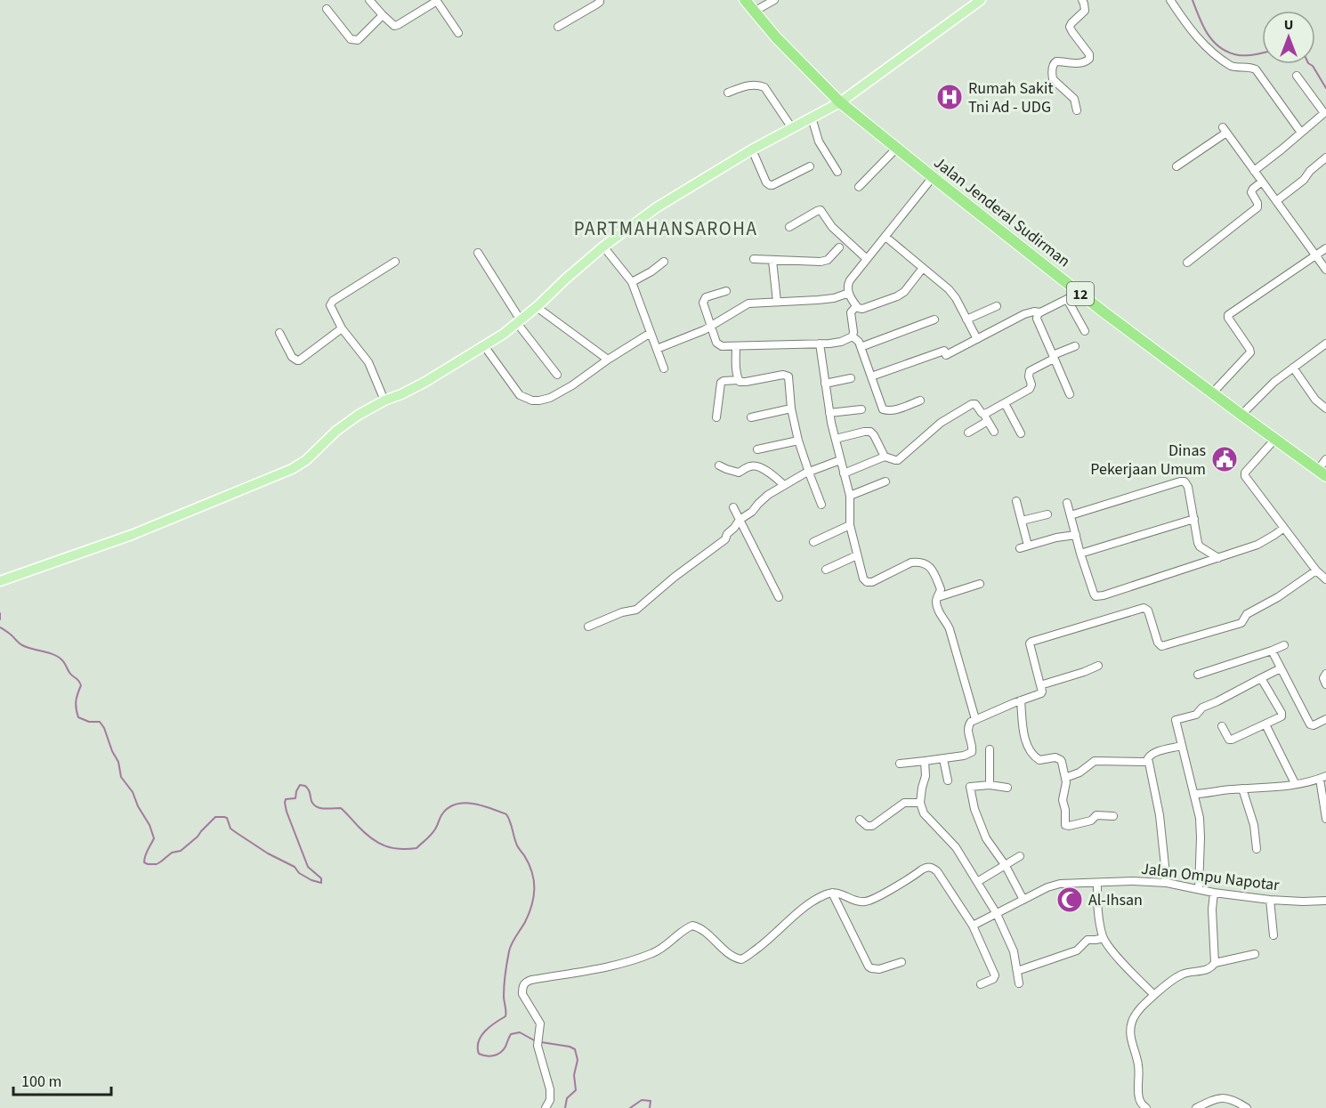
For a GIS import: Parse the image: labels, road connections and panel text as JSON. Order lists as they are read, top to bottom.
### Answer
{
  "streets": {
    "highway": ["Jalan Jenderal Sudirman", "12"],
    "street": ["Jalan Ompu Napotar"]
  },
  "crossings": [
    ["Jalan Jenderal Sudirman", "12"]
  ],
  "districts": ["PARTMAHANSAROHA"],
  "places": {
    "hospital": ["Rumah Sakit Tni Ad - UDG"],
    "public building": ["Dinas Pekerjaan Umum"],
    "mosque": ["Al-Ihsan"]
  },
  "scale_bar": "100 m",
  "north": "top"
}
